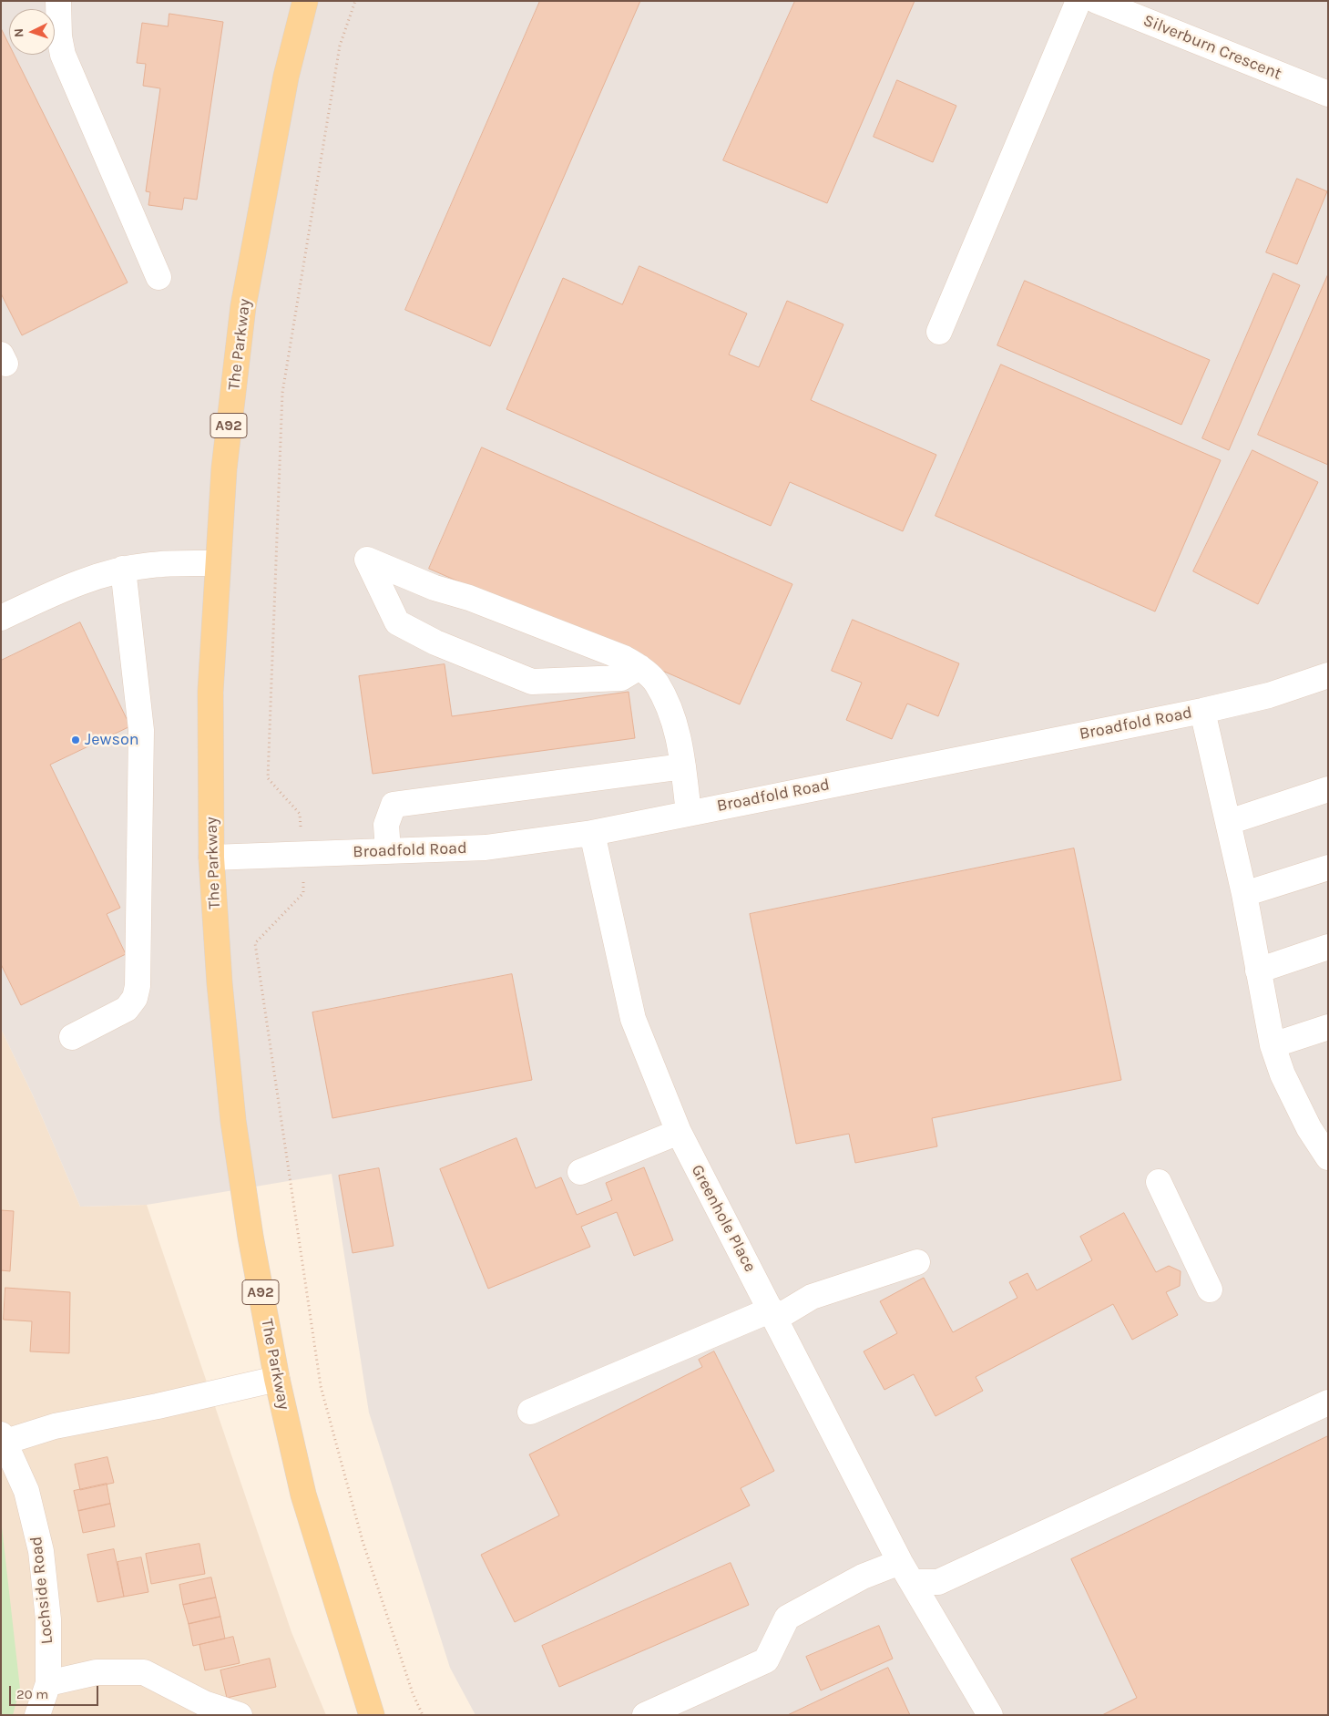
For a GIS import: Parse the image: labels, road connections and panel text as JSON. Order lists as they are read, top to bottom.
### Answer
{
  "streets": {
    "main road": ["The Parkway", "A92"],
    "street": [
      "Silverburn Crescent",
      "Broadfold Road",
      "Greenhole Place",
      "Lochside Road"
    ]
  },
  "crossings": [
    ["The Parkway", "Broadfold Road"],
    ["The Parkway", "Lochside Road"],
    ["Broadfold Road", "Greenhole Place"]
  ],
  "places": ["Jewson"],
  "scale_bar": "20 m",
  "north": "left"
}
